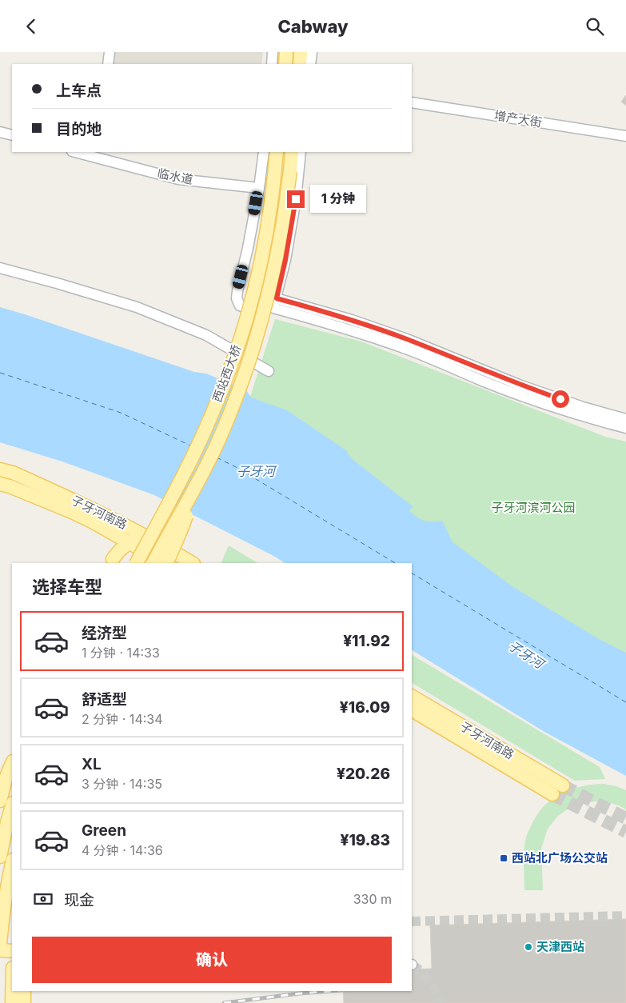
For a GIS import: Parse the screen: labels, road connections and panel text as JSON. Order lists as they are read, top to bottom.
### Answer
{
  "streets": {
    "main road": ["西站西大桥", "子牙河南路"],
    "street": ["增产大街", "临水道"]
  },
  "crossings": [
    ["西站西大桥", "子牙河南路"]
  ],
  "water": ["子牙河"],
  "parks": ["子牙河滨河公园"],
  "places": {
    "transit": ["西站北广场公交站"],
    "other": ["天津西站"]
  },
  "page": {
    "header": "Cabway",
    "banner": ["上车点", "目的地"],
    "bubble": "1 分钟",
    "heading": "选择车型",
    "list": [
      {
        "name": "经济型",
        "note": "1 分钟 · 14:33",
        "value": "¥11.92"
      },
      {
        "name": "舒适型",
        "note": "2 分钟 · 14:34",
        "value": "¥16.09"
      },
      {
        "name": "XL",
        "note": "3 分钟 · 14:35",
        "value": "¥20.26"
      },
      {
        "name": "Green",
        "note": "4 分钟 · 14:36",
        "value": "¥19.83"
      }
    ],
    "pay": ["现金", "330 m"],
    "buttons": "确认"
  }
}
